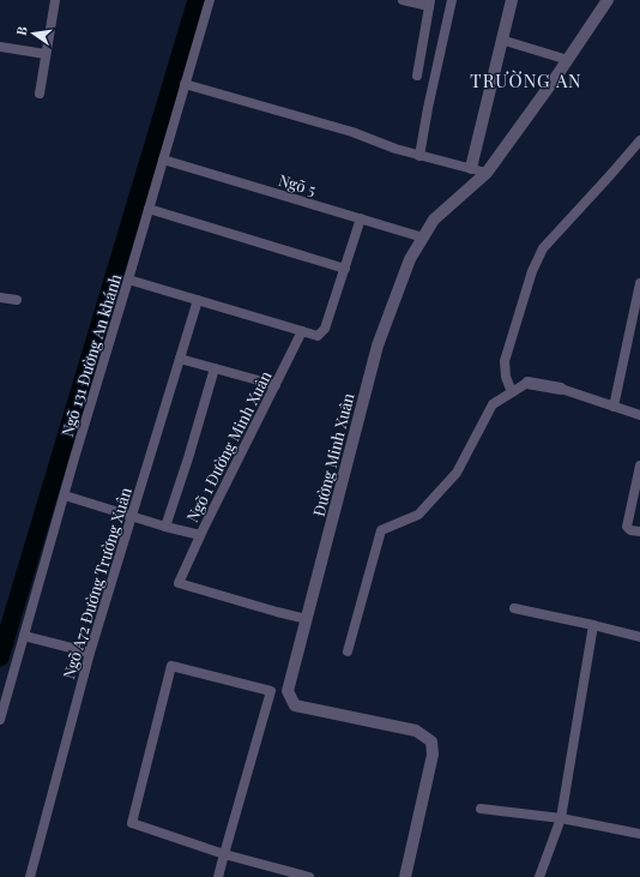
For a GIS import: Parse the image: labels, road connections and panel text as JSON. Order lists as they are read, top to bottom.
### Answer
{
  "streets": {
    "street": ["Đường Minh Xuân"],
    "lane": [
      "Ngõ 5",
      "Ngõ 131 Đường An khánh",
      "Ngõ 1 Đường Minh Xuân",
      "Ngõ A72 Đường Trường Xuân"
    ]
  },
  "crossings": [
    ["Ngõ 5", "Ngõ 131 Đường An khánh"],
    ["Ngõ 5", "Đường Minh Xuân"],
    ["Ngõ 1 Đường Minh Xuân", "Đường Minh Xuân"]
  ],
  "districts": ["TRƯỜNG AN"],
  "north": "left"
}
